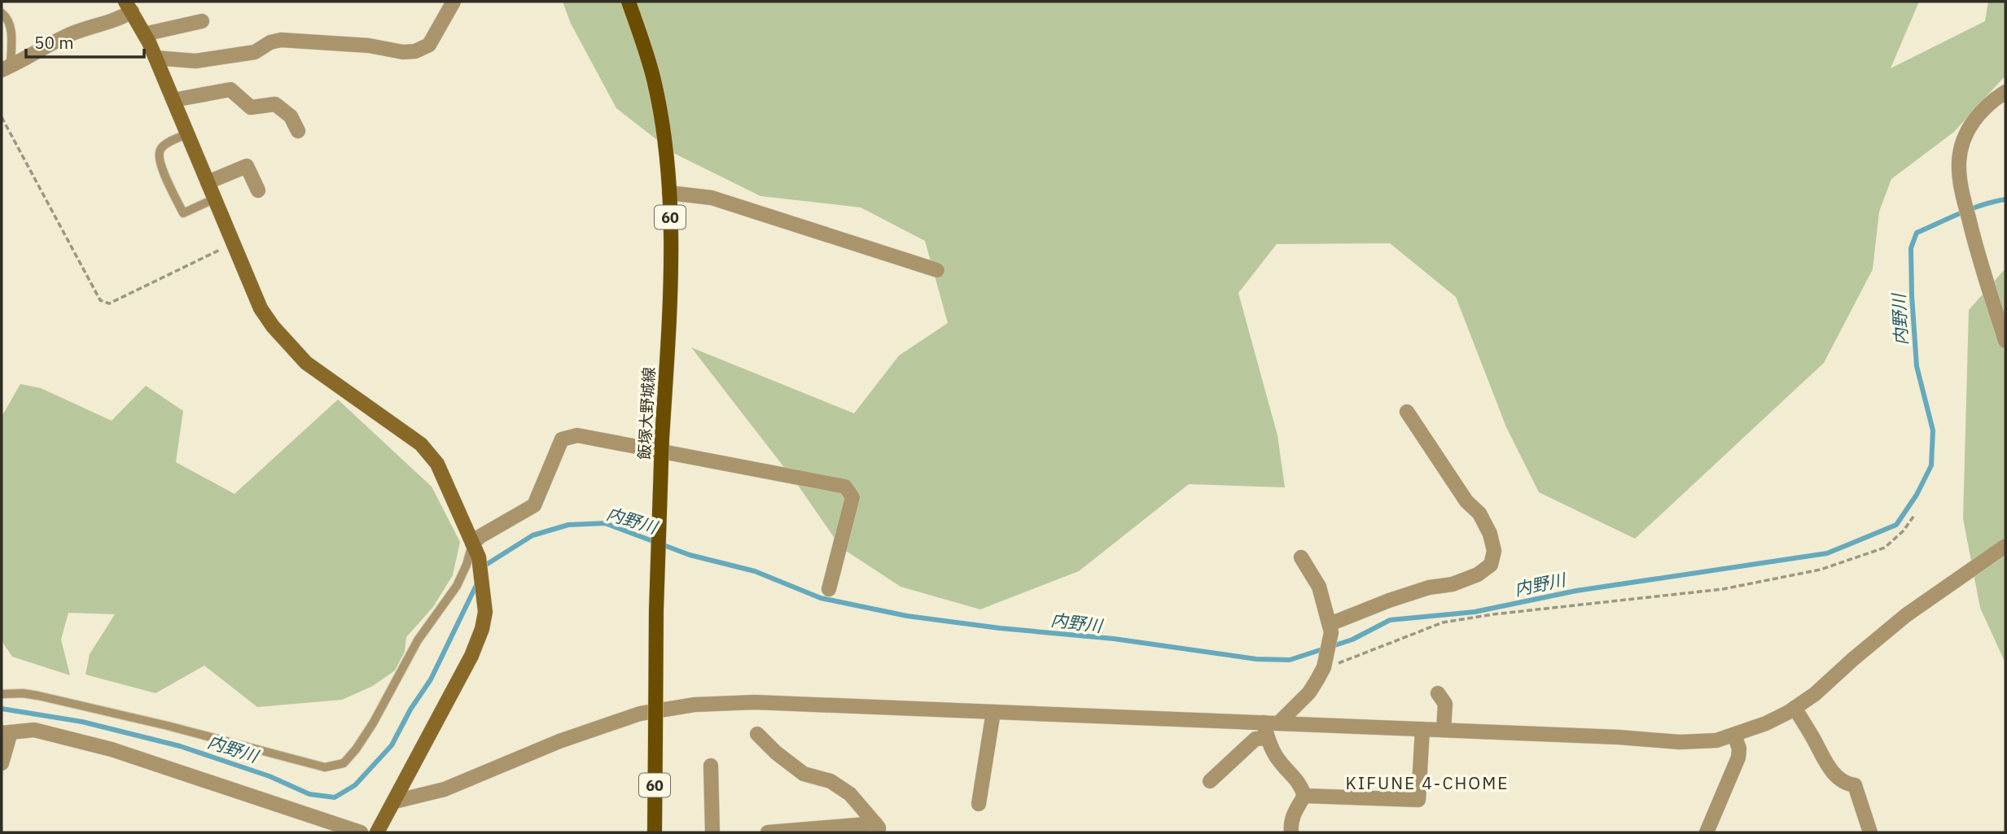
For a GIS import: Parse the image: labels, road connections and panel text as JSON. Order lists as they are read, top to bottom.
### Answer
{
  "streets": {
    "main road": ["60", "飯塚大野城線"]
  },
  "districts": ["KIFUNE 4-CHOME"],
  "water": ["内野川"],
  "scale_bar": "50 m"
}
